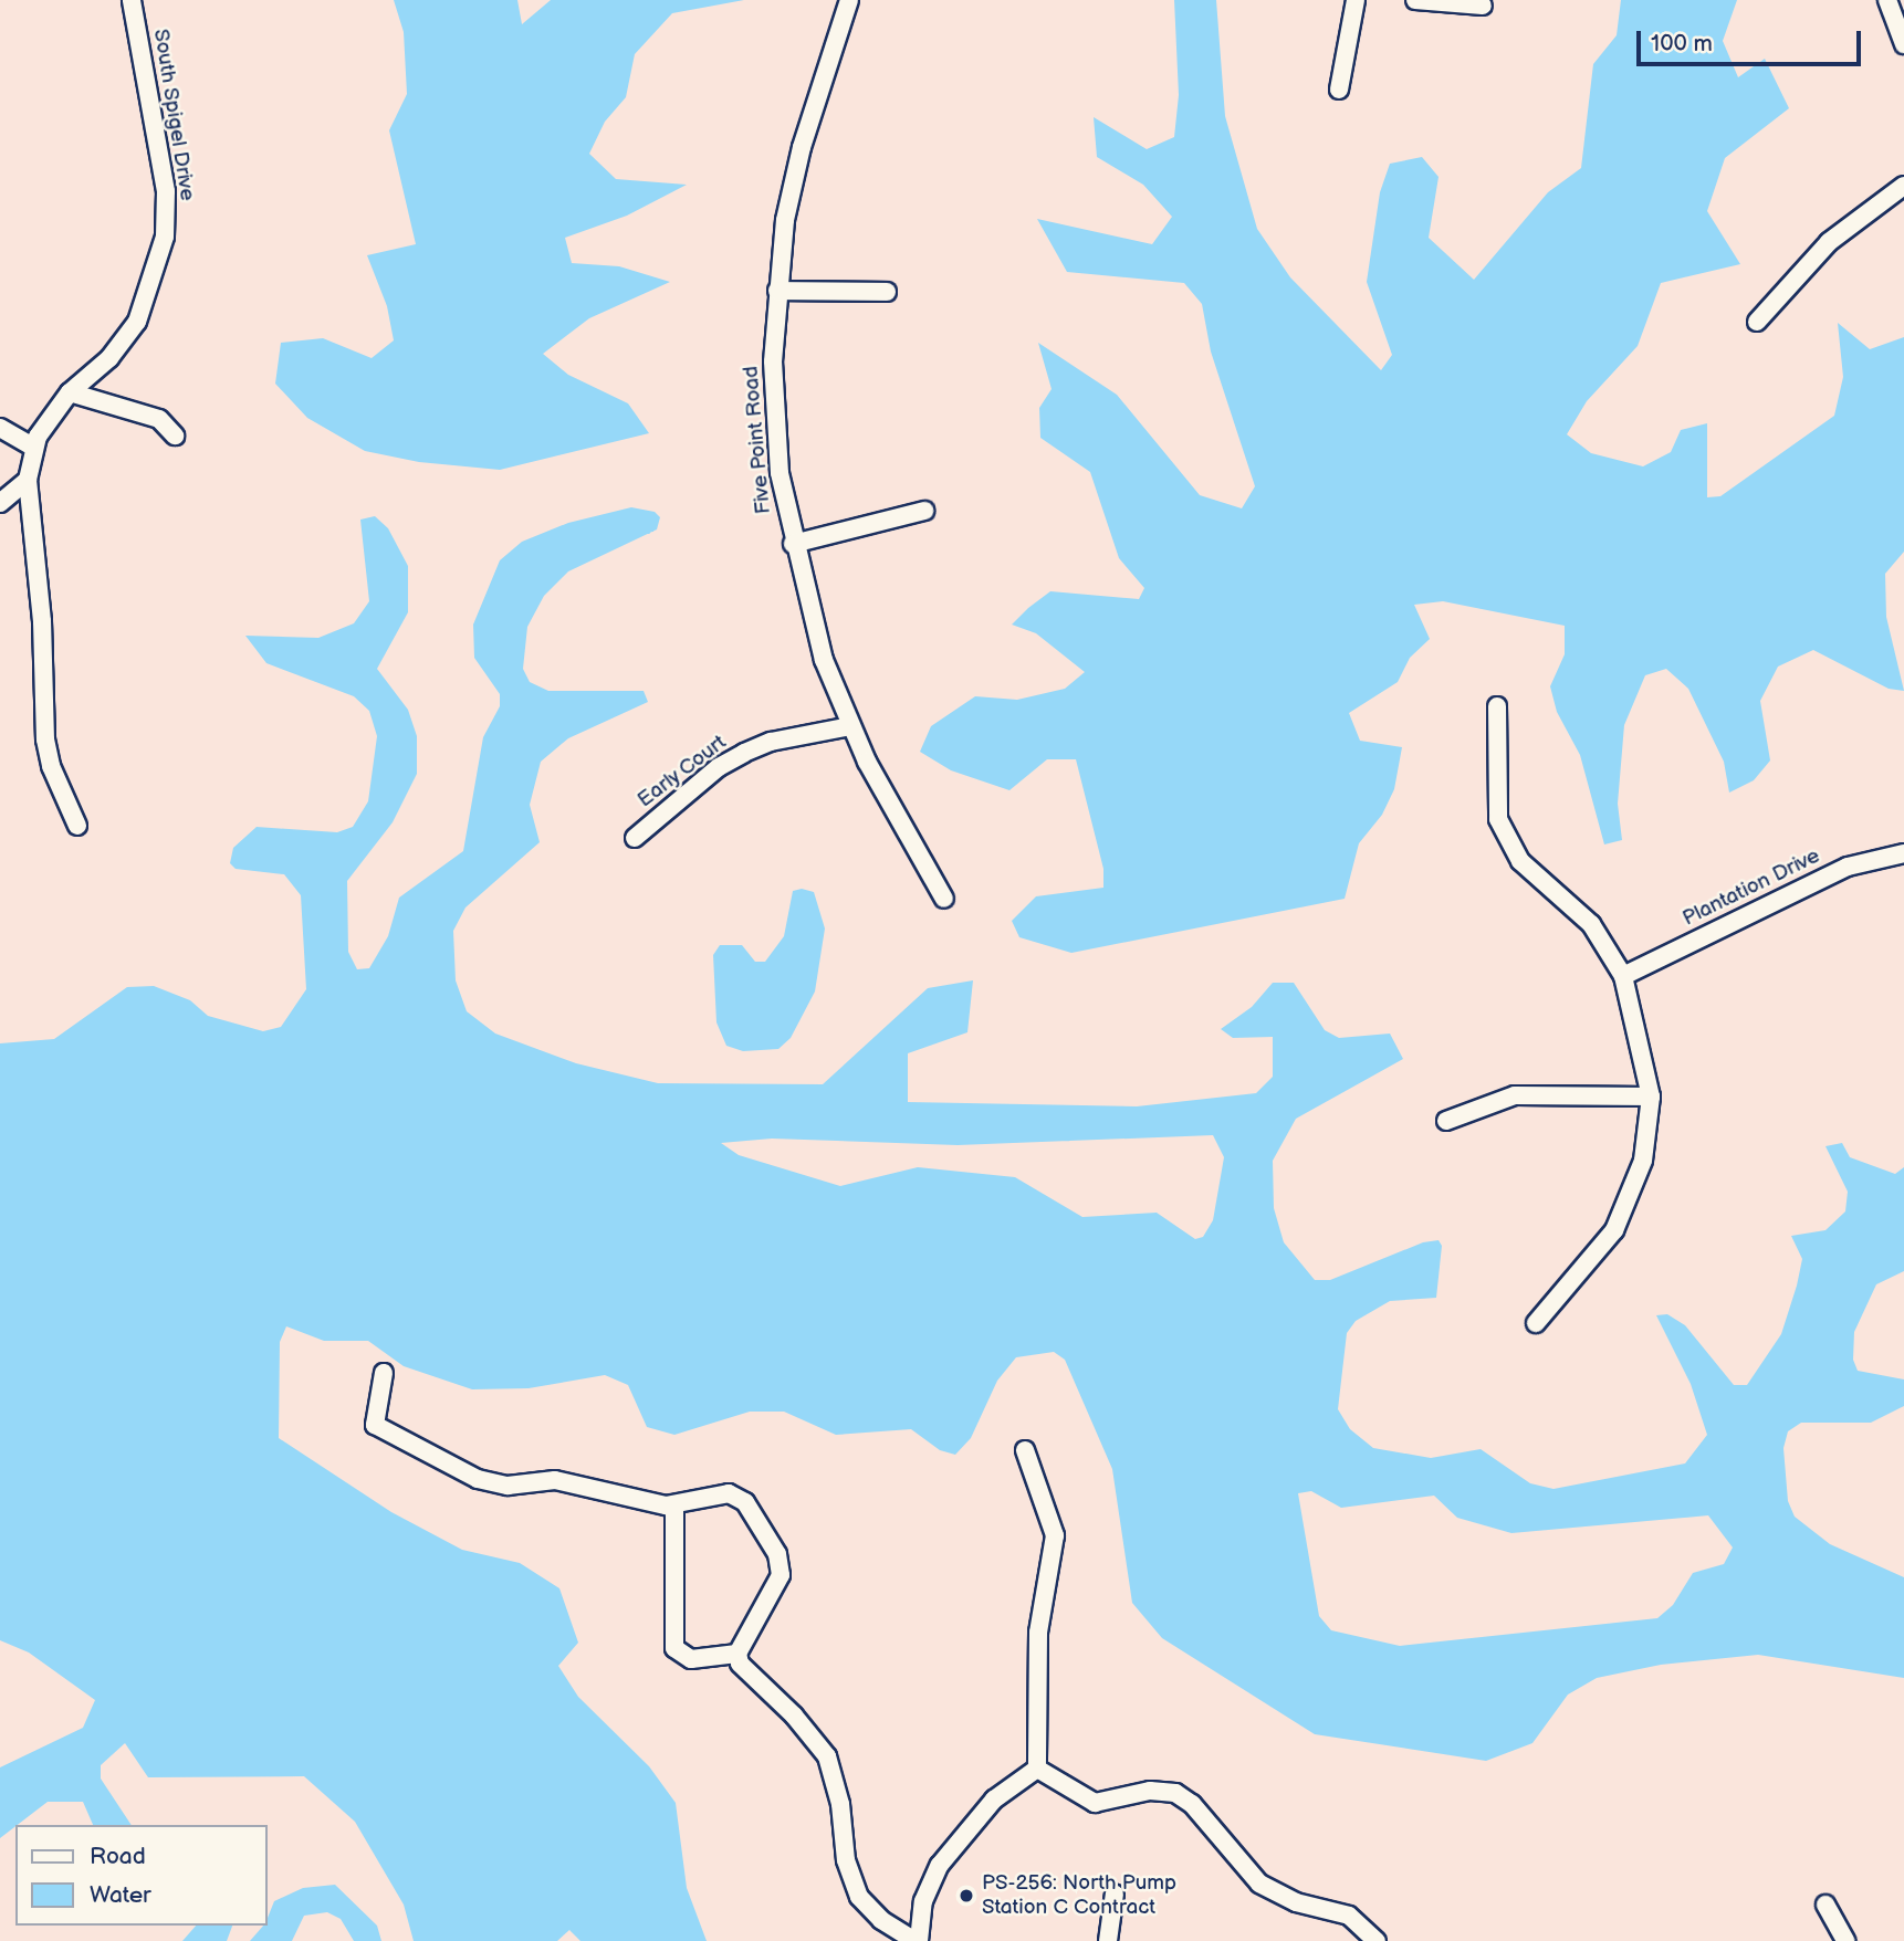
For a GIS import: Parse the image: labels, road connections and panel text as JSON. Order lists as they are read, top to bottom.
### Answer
{
  "streets": {
    "street": [
      "South Spigel Drive",
      "Five Point Road",
      "Early Court",
      "Plantation Drive"
    ]
  },
  "crossings": [
    ["Five Point Road", "Early Court"]
  ],
  "places": ["PS-256: North Pump Station C Contract"],
  "legend": ["Road", "Water"],
  "scale_bar": "100 m"
}
